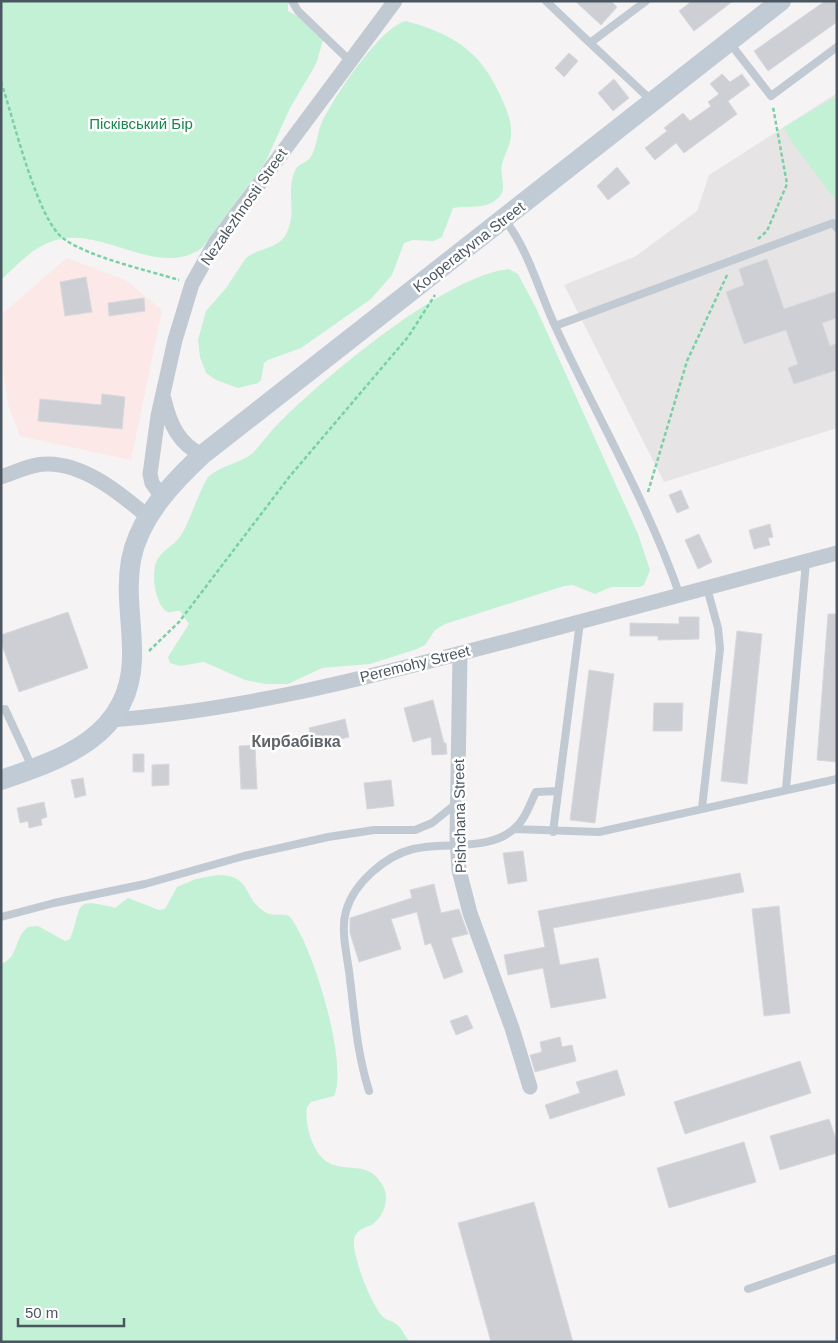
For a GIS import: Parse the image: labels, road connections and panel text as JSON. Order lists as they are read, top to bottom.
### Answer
{
  "streets": {
    "street": [
      "Nezalezhnosti Street",
      "Kooperatyvna Street",
      "Peremohy Street",
      "Pishchana Street"
    ]
  },
  "crossings": [
    ["Nezalezhnosti Street", "Kooperatyvna Street"],
    ["Kooperatyvna Street", "Peremohy Street"],
    ["Peremohy Street", "Pishchana Street"]
  ],
  "districts": ["Кирбабівка"],
  "parks": ["Пісківський Бір"],
  "scale_bar": "50 m"
}
